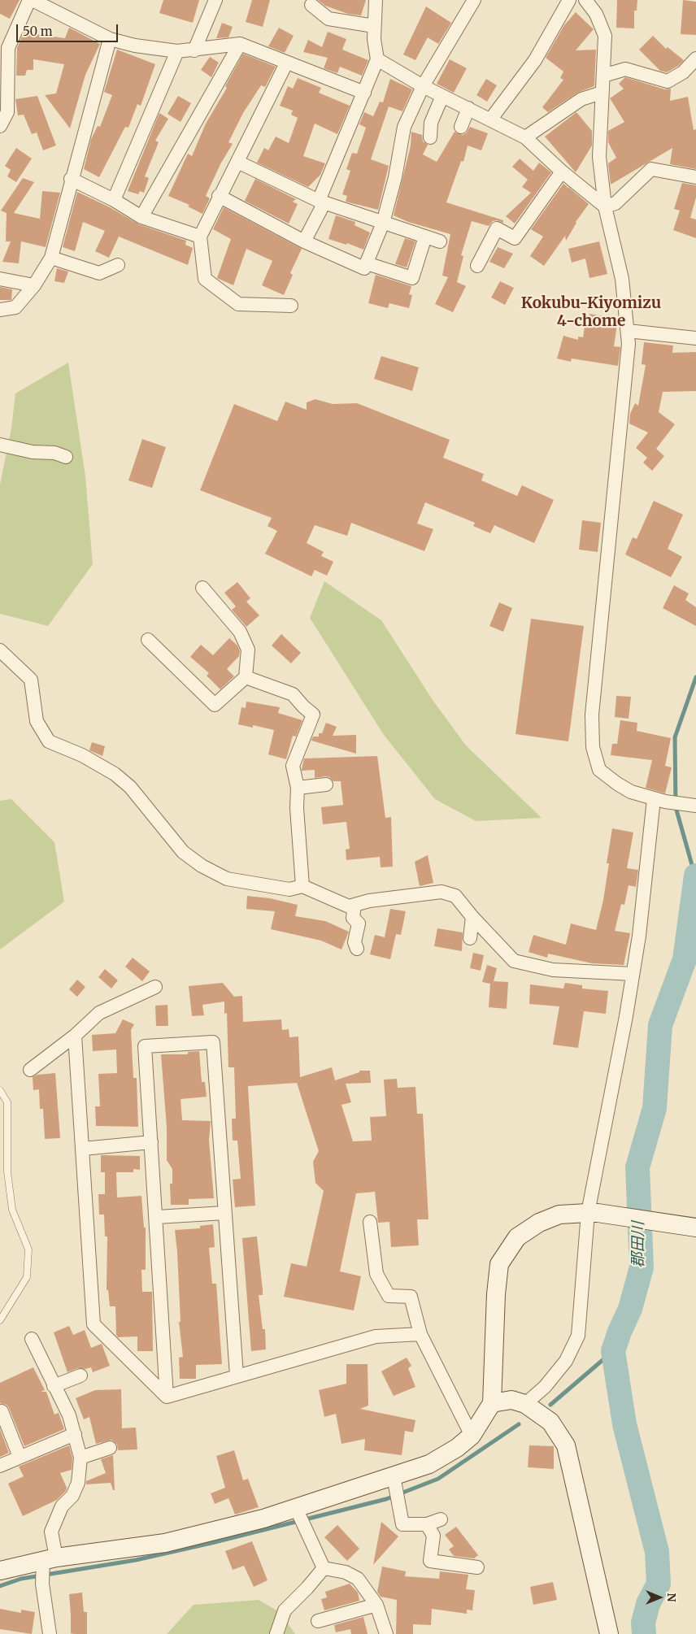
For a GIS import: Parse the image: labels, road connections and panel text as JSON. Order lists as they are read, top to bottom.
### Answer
{
  "districts": ["Kokubu-Kiyomizu 4-chome"],
  "water": ["郡田川"],
  "scale_bar": "50 m",
  "north": "right"
}
